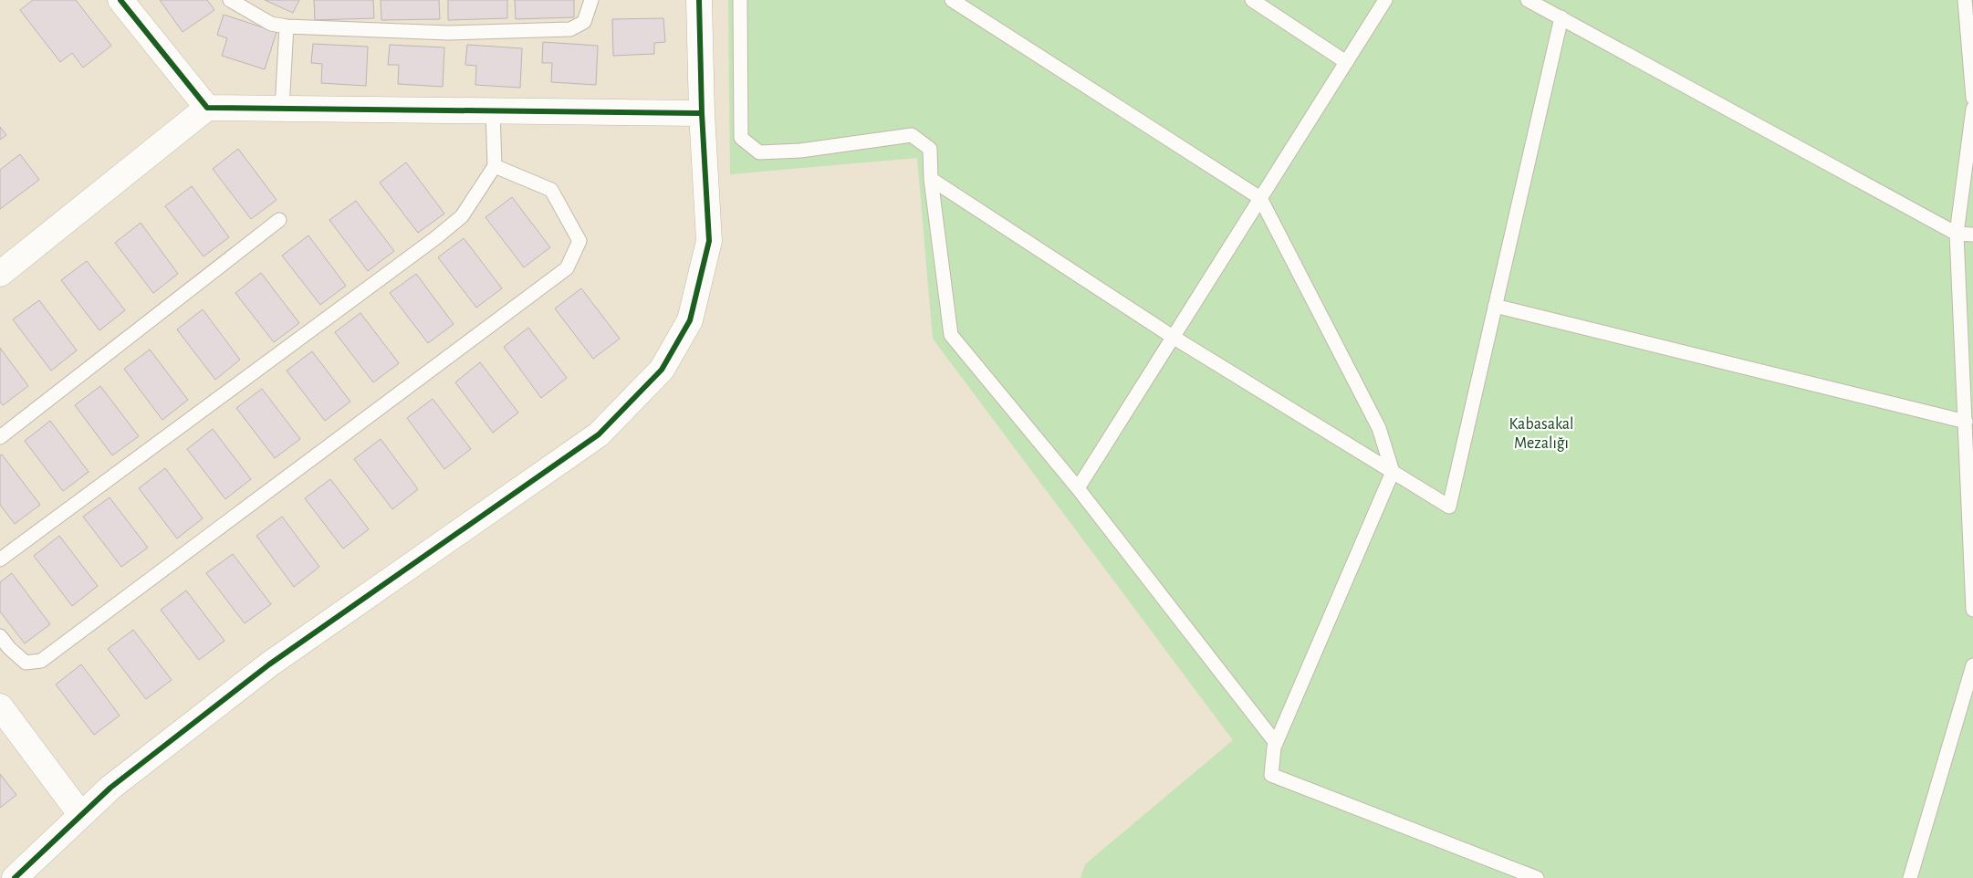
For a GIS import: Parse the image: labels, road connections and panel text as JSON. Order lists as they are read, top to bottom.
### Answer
{
  "parks": ["Kabasakal Mezalığı"]
}
